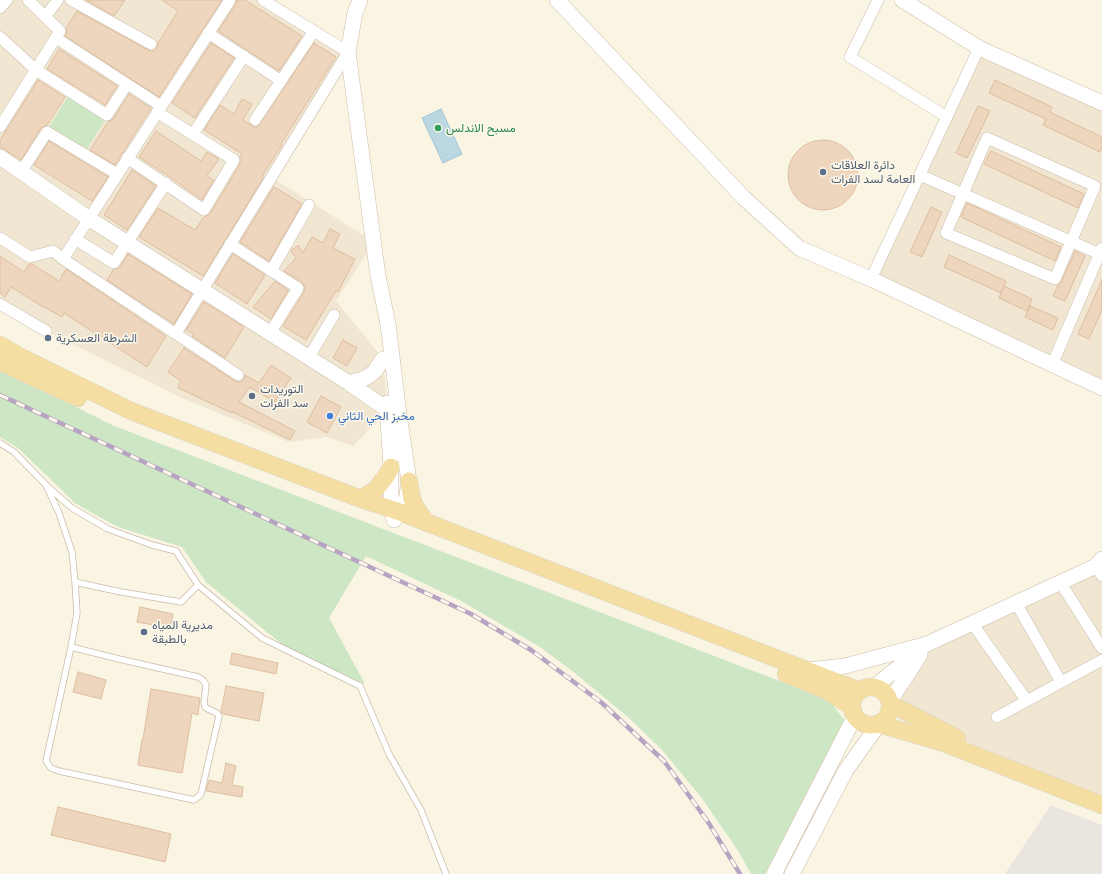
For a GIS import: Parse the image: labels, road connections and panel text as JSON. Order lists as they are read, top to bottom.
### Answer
{
  "places": [
    "مسبح الاندلس",
    "دائرة العلاقات العامة لسد الفرات",
    "الشرطة العسكرية",
    "التوريدات سد الفرات",
    "مخبز الحي الثاني",
    "مديرية المياه بالطبقة"
  ]
}
